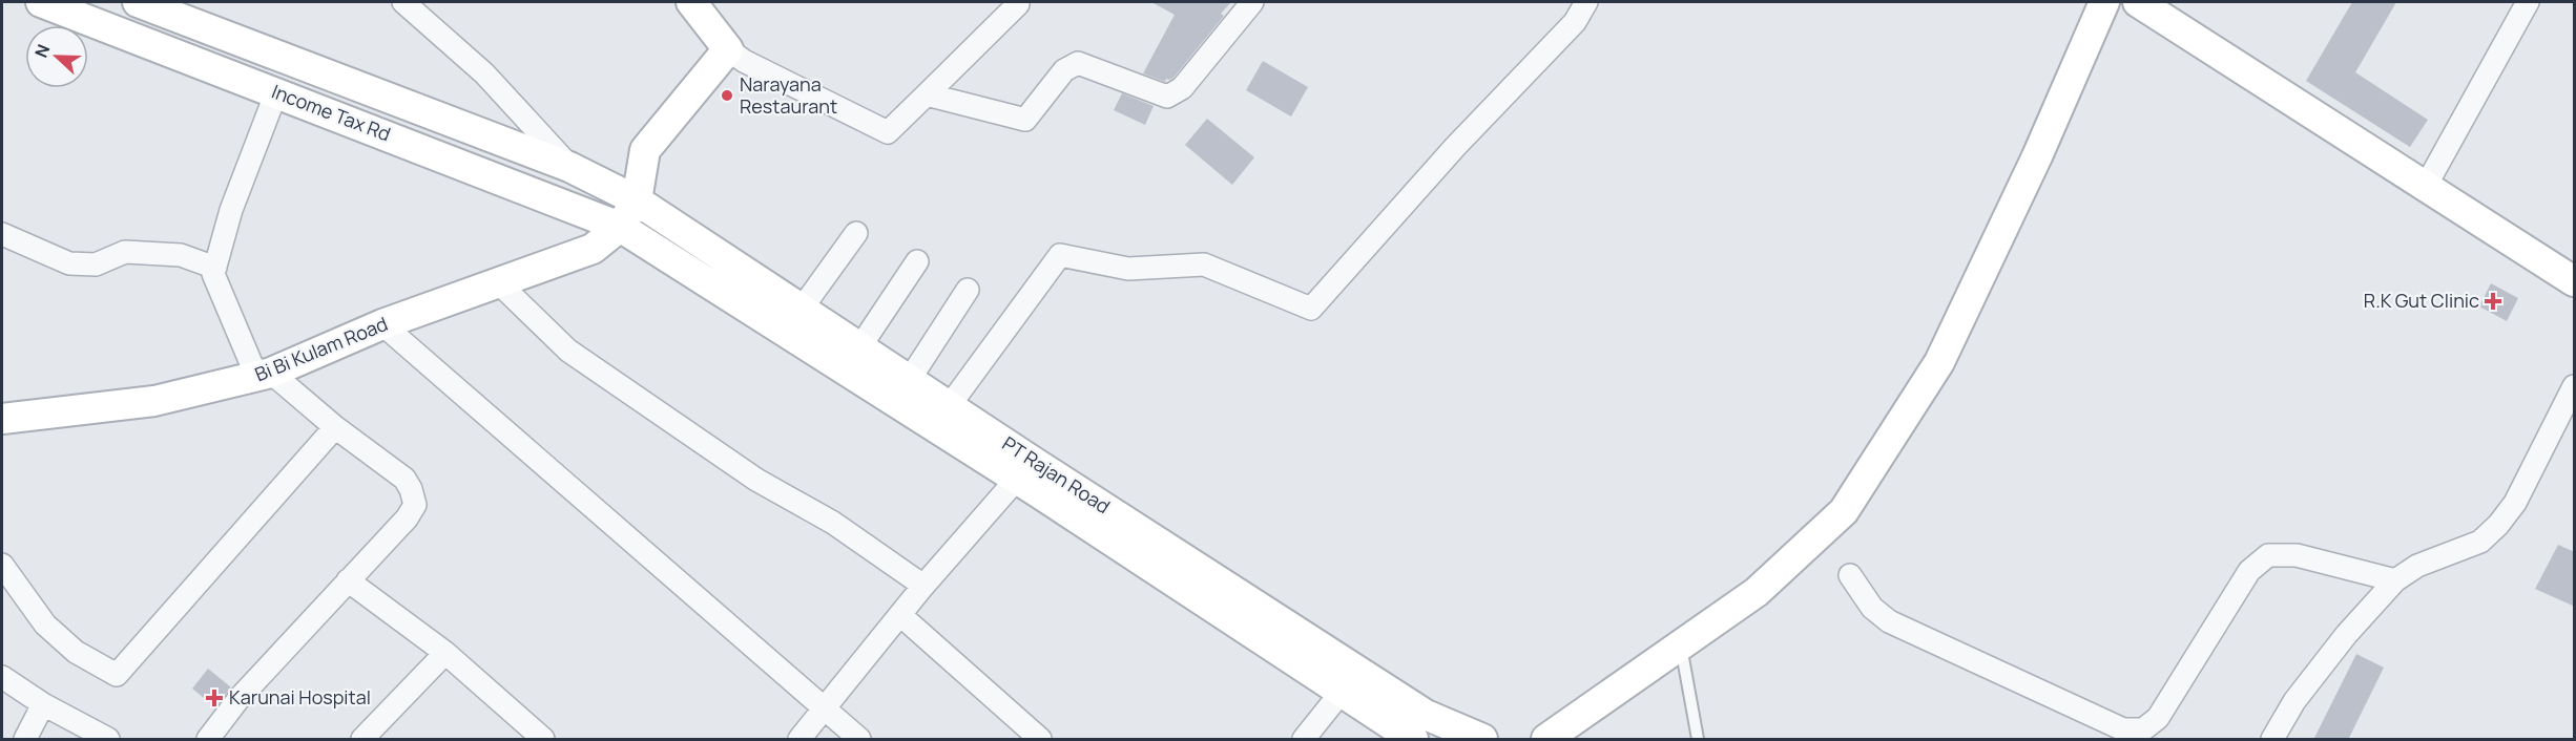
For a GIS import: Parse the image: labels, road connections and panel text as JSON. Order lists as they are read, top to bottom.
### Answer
{
  "streets": {
    "main road": ["Income Tax Rd", "Bi Bi Kulam Road", "PT Rajan Road"]
  },
  "crossings": [
    ["Income Tax Rd", "Bi Bi Kulam Road"],
    ["Income Tax Rd", "PT Rajan Road"],
    ["Bi Bi Kulam Road", "PT Rajan Road"]
  ],
  "places": {
    "other": ["Narayana Restaurant"],
    "health": ["R.K Gut Clinic", "Karunai Hospital"]
  },
  "north": "left"
}
